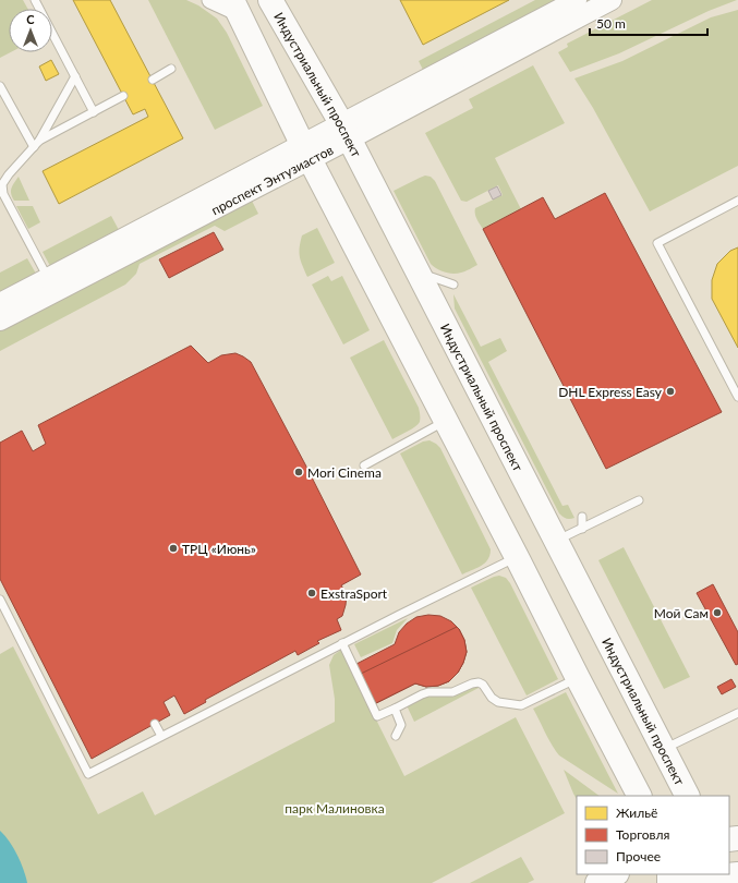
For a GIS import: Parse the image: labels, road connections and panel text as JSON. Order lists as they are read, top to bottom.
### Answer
{
  "streets": {
    "main road": ["Индустриальный проспект"],
    "street": ["проспект Энтузиастов"]
  },
  "crossings": [
    ["Индустриальный проспект", "проспект Энтузиастов"]
  ],
  "parks": ["парк Малиновка"],
  "places": [
    "DHL Express Easy",
    "Mori Cinema",
    "ТРЦ «Июнь»",
    "ExstraSport",
    "Мой Сам"
  ],
  "legend": ["Жильё", "Торговля", "Прочее"],
  "scale_bar": "50 m",
  "north": "top"
}
